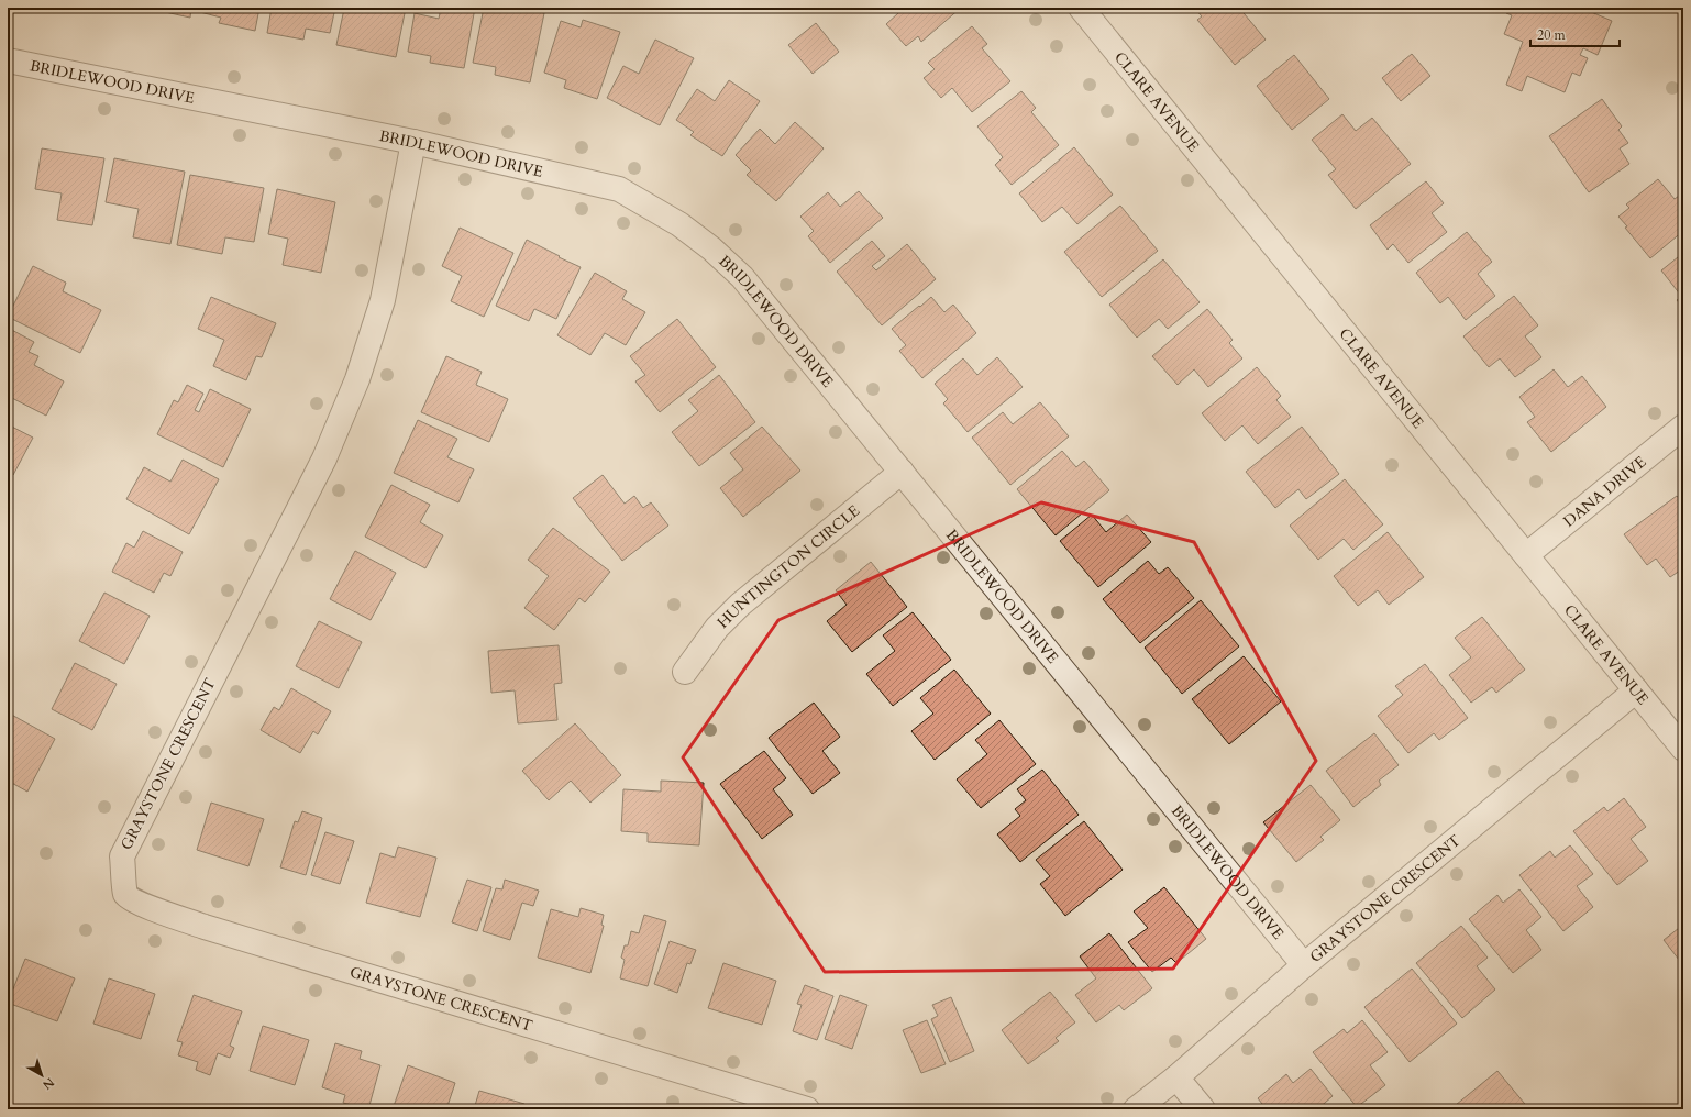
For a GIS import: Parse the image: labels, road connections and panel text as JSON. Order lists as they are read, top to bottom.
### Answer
{
  "streets": {
    "street": [
      "BRIDLEWOOD DRIVE",
      "CLARE AVENUE",
      "DANA DRIVE",
      "HUNTINGTON CIRCLE",
      "GRAYSTONE CRESCENT"
    ]
  },
  "crossings": [
    ["BRIDLEWOOD DRIVE", "HUNTINGTON CIRCLE"],
    ["BRIDLEWOOD DRIVE", "GRAYSTONE CRESCENT"],
    ["CLARE AVENUE", "DANA DRIVE"],
    ["CLARE AVENUE", "GRAYSTONE CRESCENT"]
  ],
  "scale_bar": "20 m",
  "north": "bottom right"
}
